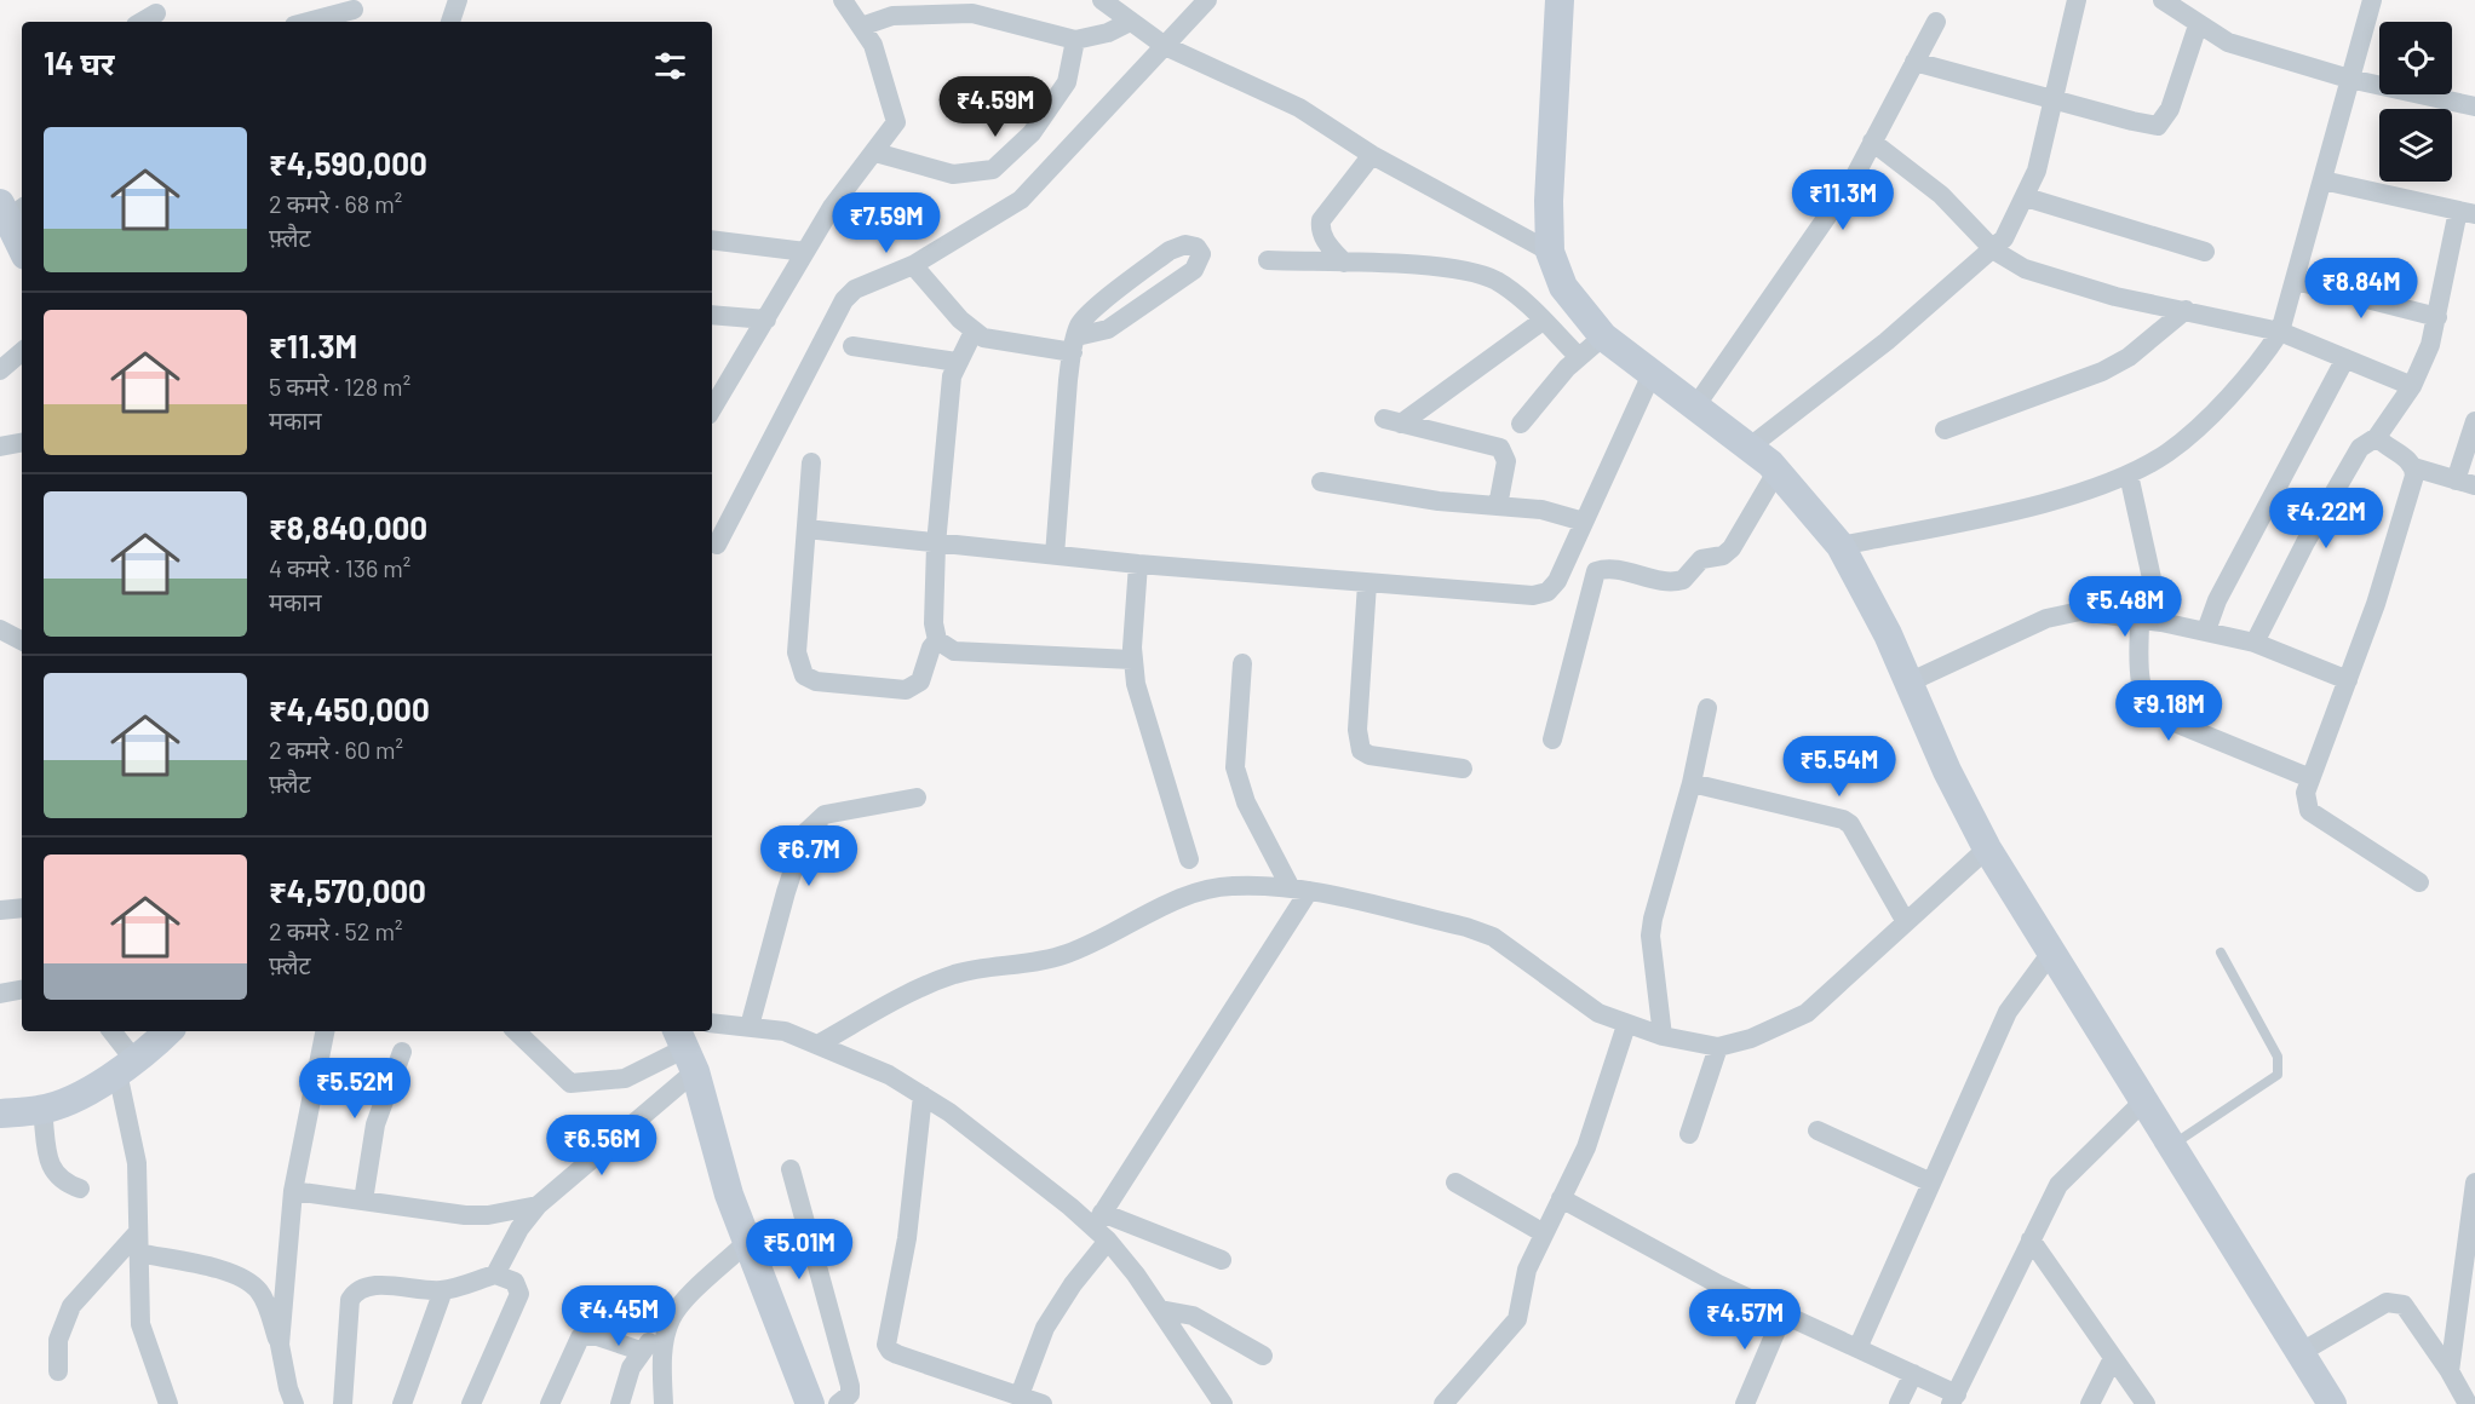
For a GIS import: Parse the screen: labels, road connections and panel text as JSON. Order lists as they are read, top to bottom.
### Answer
{
  "page": {
    "heading": "14 घर",
    "price": [
      "₹4.59M",
      "₹11.3M",
      "₹7.59M",
      "₹8.84M",
      "₹4.22M",
      "₹5.48M",
      "₹9.18M",
      "₹5.54M",
      "₹6.7M",
      "₹5.52M",
      "₹6.56M",
      "₹5.01M",
      "₹4.45M",
      "₹4.57M"
    ],
    "list": [
      {
        "name": "₹4,590,000",
        "note": "2 कमरे · 68 m² · फ़्लैट"
      },
      {
        "name": "₹11.3M",
        "note": "5 कमरे · 128 m² · मकान"
      },
      {
        "name": "₹8,840,000",
        "note": "4 कमरे · 136 m² · मकान"
      },
      {
        "name": "₹4,450,000",
        "note": "2 कमरे · 60 m² · फ़्लैट"
      },
      {
        "name": "₹4,570,000",
        "note": "2 कमरे · 52 m² · फ़्लैट"
      }
    ]
  }
}
